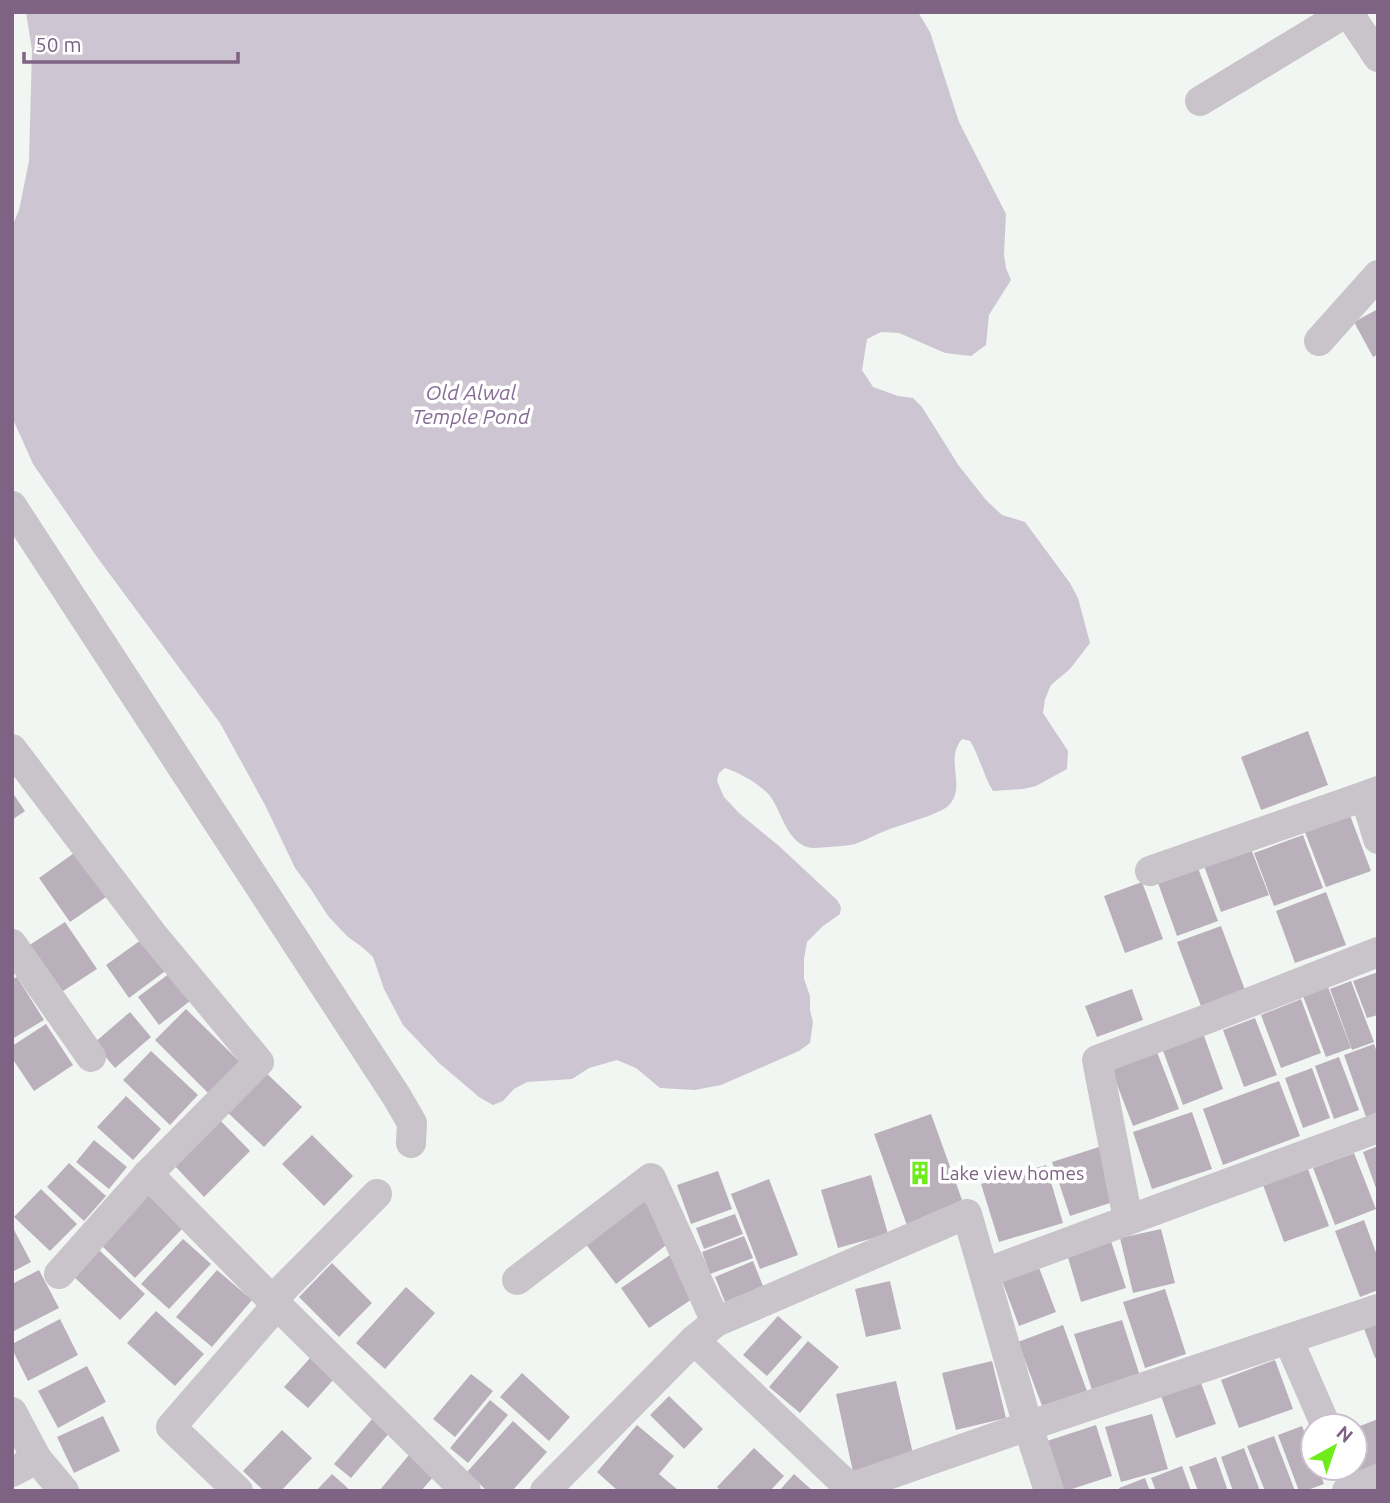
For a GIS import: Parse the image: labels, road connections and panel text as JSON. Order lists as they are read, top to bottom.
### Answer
{
  "water": ["Old Alwal Temple Pond"],
  "places": {
    "building": ["Lake view homes"]
  },
  "scale_bar": "50 m",
  "north": "top right"
}
